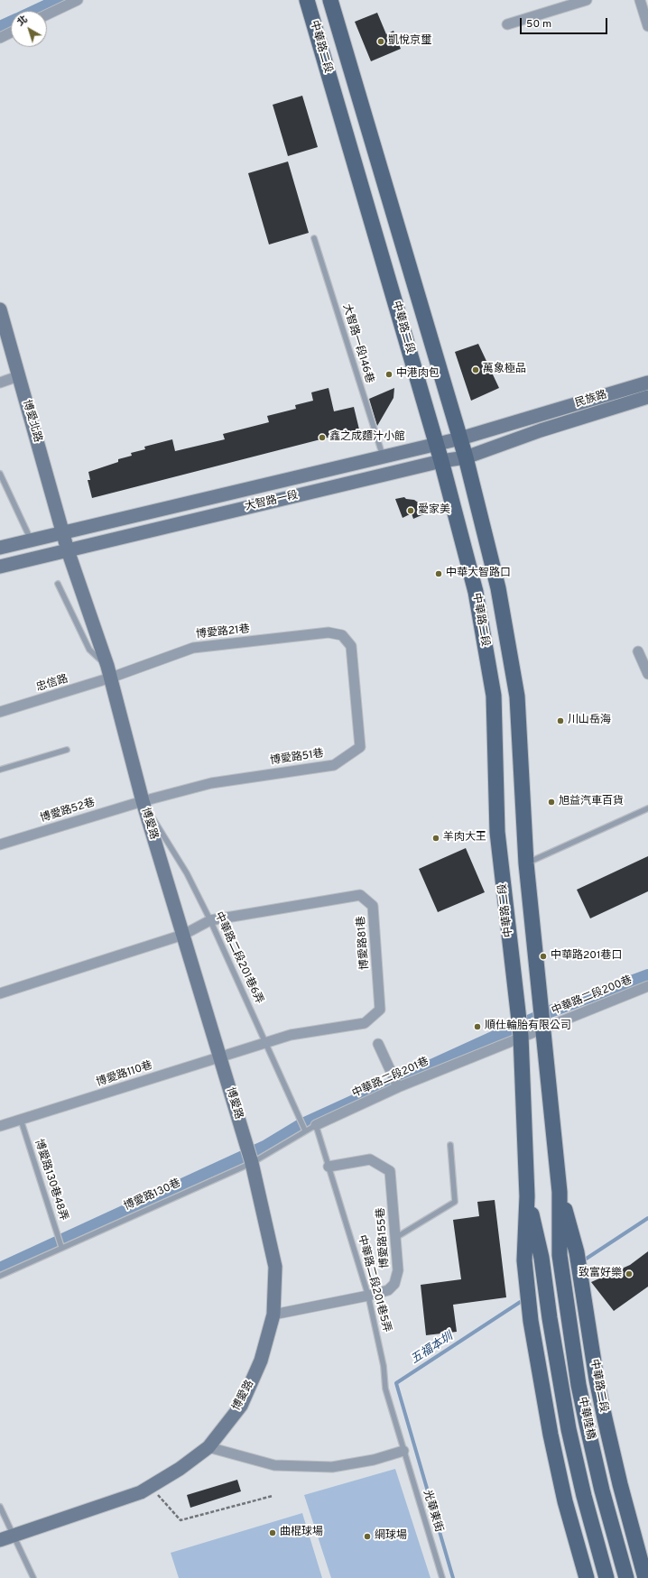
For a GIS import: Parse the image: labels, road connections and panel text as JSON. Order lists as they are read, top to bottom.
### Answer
{
  "streets": {
    "main road": ["中華路二段", "中華陸橋"],
    "street": [
      "民族路",
      "博愛北路",
      "大智路一段",
      "博愛路21巷",
      "忠信路",
      "博愛路51巷",
      "博愛路52巷",
      "博愛路",
      "博愛路81巷",
      "中華路二段200巷",
      "博愛路110巷",
      "中華路二段201巷",
      "博愛路155巷"
    ],
    "lane": [
      "大智路一段146巷",
      "中華路二段201巷6弄",
      "博愛路130巷48弄",
      "博愛路130巷",
      "中華路二段201巷5弄",
      "光華東街"
    ]
  },
  "crossings": [
    ["中華路二段", "大智路一段"],
    ["中華路二段", "中華路二段200巷"],
    ["中華路二段", "中華路二段201巷"],
    ["中華路二段", "中華陸橋"],
    ["大智路一段146巷", "大智路一段"],
    ["民族路", "大智路一段"],
    ["博愛北路", "大智路一段"],
    ["博愛北路", "博愛路"],
    ["大智路一段", "博愛路"],
    ["博愛路21巷", "忠信路"],
    ["博愛路21巷", "博愛路51巷"],
    ["博愛路21巷", "博愛路"],
    ["忠信路", "博愛路"],
    ["博愛路51巷", "博愛路52巷"],
    ["博愛路51巷", "博愛路"],
    ["博愛路51巷", "中華路二段201巷6弄"],
    ["博愛路52巷", "博愛路"],
    ["博愛路52巷", "中華路二段201巷6弄"],
    ["博愛路", "博愛路81巷"],
    ["博愛路", "中華路二段201巷6弄"],
    ["博愛路", "博愛路110巷"],
    ["博愛路", "中華路二段201巷"],
    ["博愛路", "博愛路130巷"],
    ["博愛路", "博愛路155巷"],
    ["博愛路81巷", "中華路二段201巷6弄"],
    ["博愛路81巷", "博愛路110巷"],
    ["中華路二段201巷6弄", "中華路二段201巷"],
    ["中華路二段200巷", "中華路二段201巷"],
    ["博愛路110巷", "博愛路130巷48弄"],
    ["中華路二段201巷", "博愛路130巷"],
    ["中華路二段201巷", "中華路二段201巷5弄"],
    ["博愛路130巷48弄", "博愛路130巷"],
    ["博愛路155巷", "中華路二段201巷5弄"],
    ["中華路二段201巷5弄", "光華東街"]
  ],
  "water": ["五福本圳"],
  "places": [
    "凱悅京璽",
    "萬象極品",
    "中港肉包",
    "鑫之成麵汁小館",
    "愛家美",
    "中華大智路口",
    "川山岳海",
    "旭益汽車百貨",
    "羊肉大王",
    "中華路201巷口",
    "順仕輪胎有限公司",
    "致富好樂",
    "曲棍球場",
    "網球場"
  ],
  "scale_bar": "50 m",
  "north": "top left"
}
